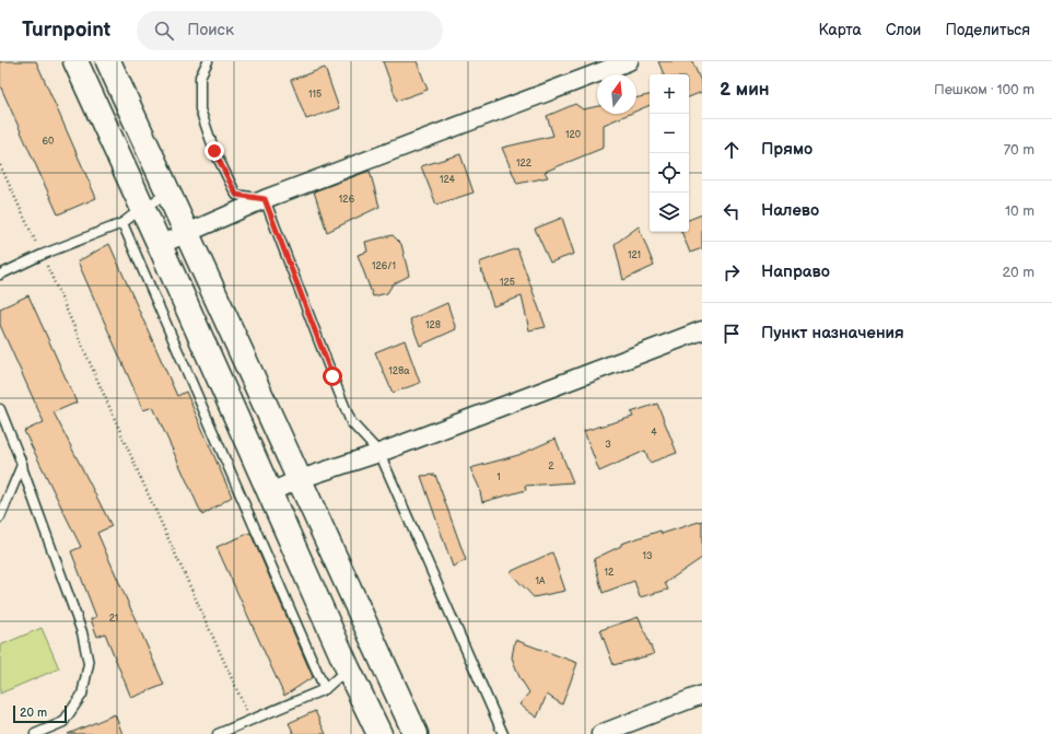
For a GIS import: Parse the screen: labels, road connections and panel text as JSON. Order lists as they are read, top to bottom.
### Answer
{
  "house_numbers": [
    "115",
    "120",
    "60",
    "122",
    "124",
    "126",
    "121",
    "126/1",
    "125",
    "128",
    "128а",
    "4",
    "3",
    "2",
    "1",
    "13",
    "12",
    "1А",
    "21"
  ],
  "scale_bar": "20 m",
  "north": "top",
  "page": {
    "header": "Turnpoint",
    "search": "Поиск",
    "nav": ["Карта", "Слои", "Поделиться"],
    "heading": ["2 мин", "Пешком · 100 m"],
    "map_buttons": ["+", "−"],
    "list": [
      ["Прямо", "70 m"],
      ["Налево", "10 m"],
      ["Направо", "20 m"],
      "Пункт назначения"
    ],
    "scale": "20 m"
  }
}
